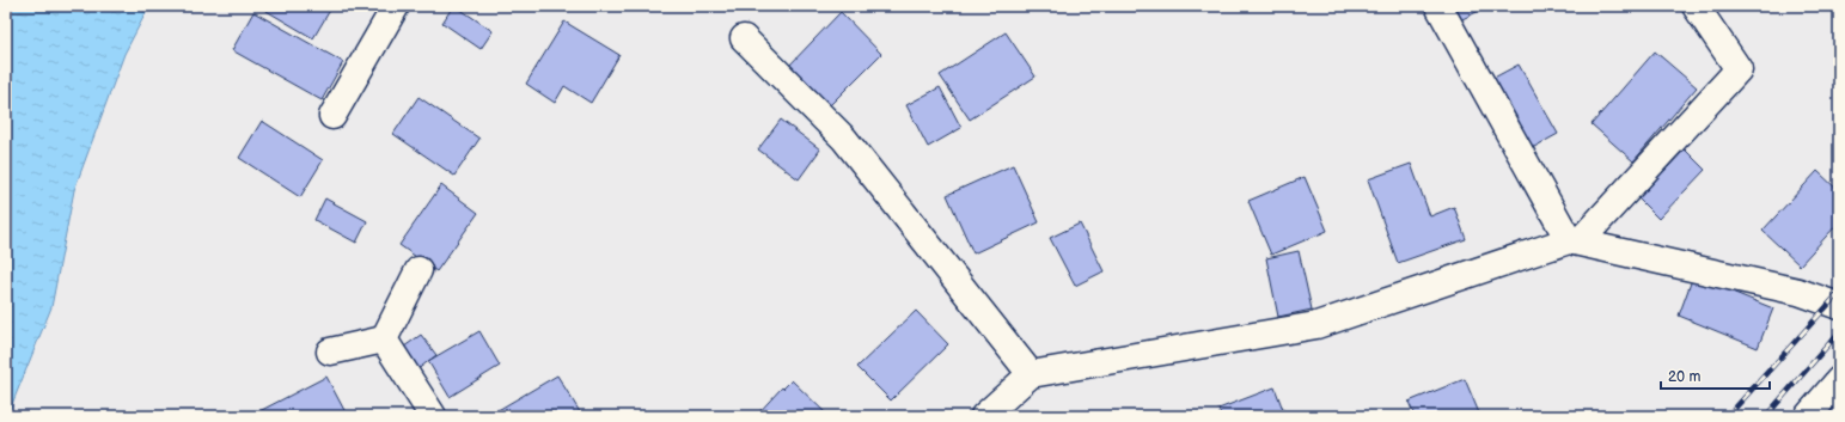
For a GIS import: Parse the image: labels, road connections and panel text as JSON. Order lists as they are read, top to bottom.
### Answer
{
  "scale_bar": "20 m"
}
